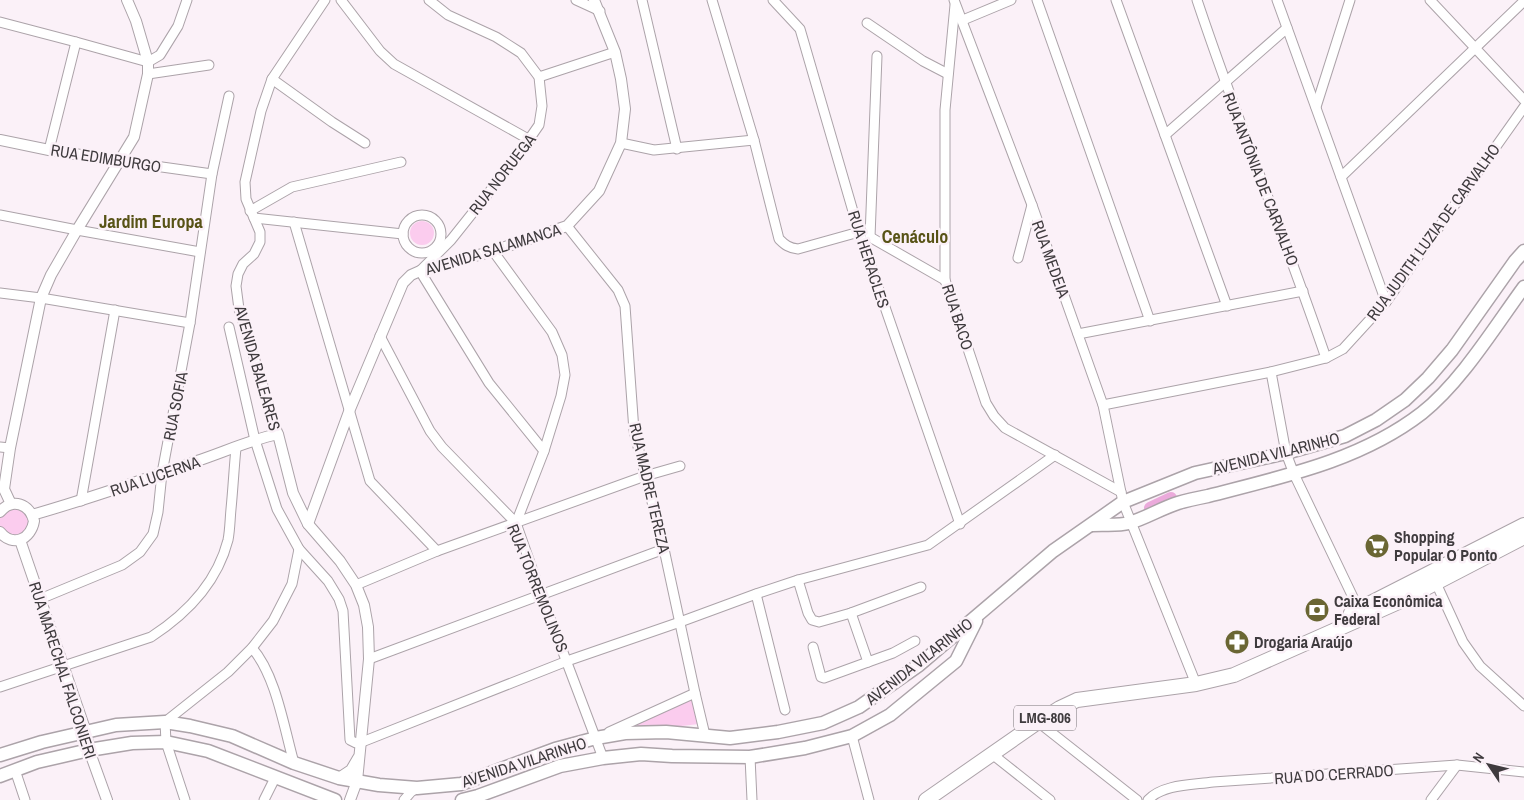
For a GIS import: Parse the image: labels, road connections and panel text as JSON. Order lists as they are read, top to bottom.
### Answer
{
  "streets": {
    "highway": ["LMG-806"],
    "main road": ["AVENIDA VILARINHO"],
    "street": [
      "RUA EDIMBURGO",
      "RUA NORUEGA",
      "RUA ANTÔNIA DE CARVALHO",
      "RUA JUDITH LUZIA DE CARVALHO",
      "AVENIDA SALAMANCA",
      "RUA HERACLES",
      "RUA MEDEIA",
      "RUA BACO",
      "AVENIDA BALEARES",
      "RUA SOFIA",
      "RUA LUCERNA",
      "RUA MADRE TEREZA",
      "RUA TORREMOLINOS",
      "RUA MARECHAL FALCONIERI",
      "RUA DO CERRADO"
    ]
  },
  "crossings": [
    ["RUA EDIMBURGO", "RUA SOFIA"],
    ["RUA NORUEGA", "AVENIDA SALAMANCA"],
    ["RUA ANTÔNIA DE CARVALHO", "RUA JUDITH LUZIA DE CARVALHO"],
    ["RUA JUDITH LUZIA DE CARVALHO", "RUA MEDEIA"],
    ["AVENIDA SALAMANCA", "AVENIDA BALEARES"],
    ["AVENIDA SALAMANCA", "RUA MADRE TEREZA"],
    ["AVENIDA SALAMANCA", "RUA TORREMOLINOS"],
    ["RUA MEDEIA", "RUA BACO"],
    ["RUA MEDEIA", "AVENIDA VILARINHO"],
    ["RUA MEDEIA", "LMG-806"],
    ["RUA BACO", "AVENIDA VILARINHO"],
    ["AVENIDA BALEARES", "AVENIDA VILARINHO"],
    ["AVENIDA BALEARES", "RUA LUCERNA"],
    ["RUA SOFIA", "RUA LUCERNA"],
    ["RUA SOFIA", "RUA MARECHAL FALCONIERI"],
    ["AVENIDA VILARINHO", "RUA MADRE TEREZA"],
    ["AVENIDA VILARINHO", "RUA TORREMOLINOS"],
    ["AVENIDA VILARINHO", "RUA MARECHAL FALCONIERI"]
  ],
  "districts": ["Jardim Europa", "Cenáculo"],
  "places": {
    "supermarket": ["Shopping Popular O Ponto"],
    "bank": ["Caixa Econômica Federal"],
    "pharmacy": ["Drogaria Araújo"]
  },
  "north": "top left"
}
